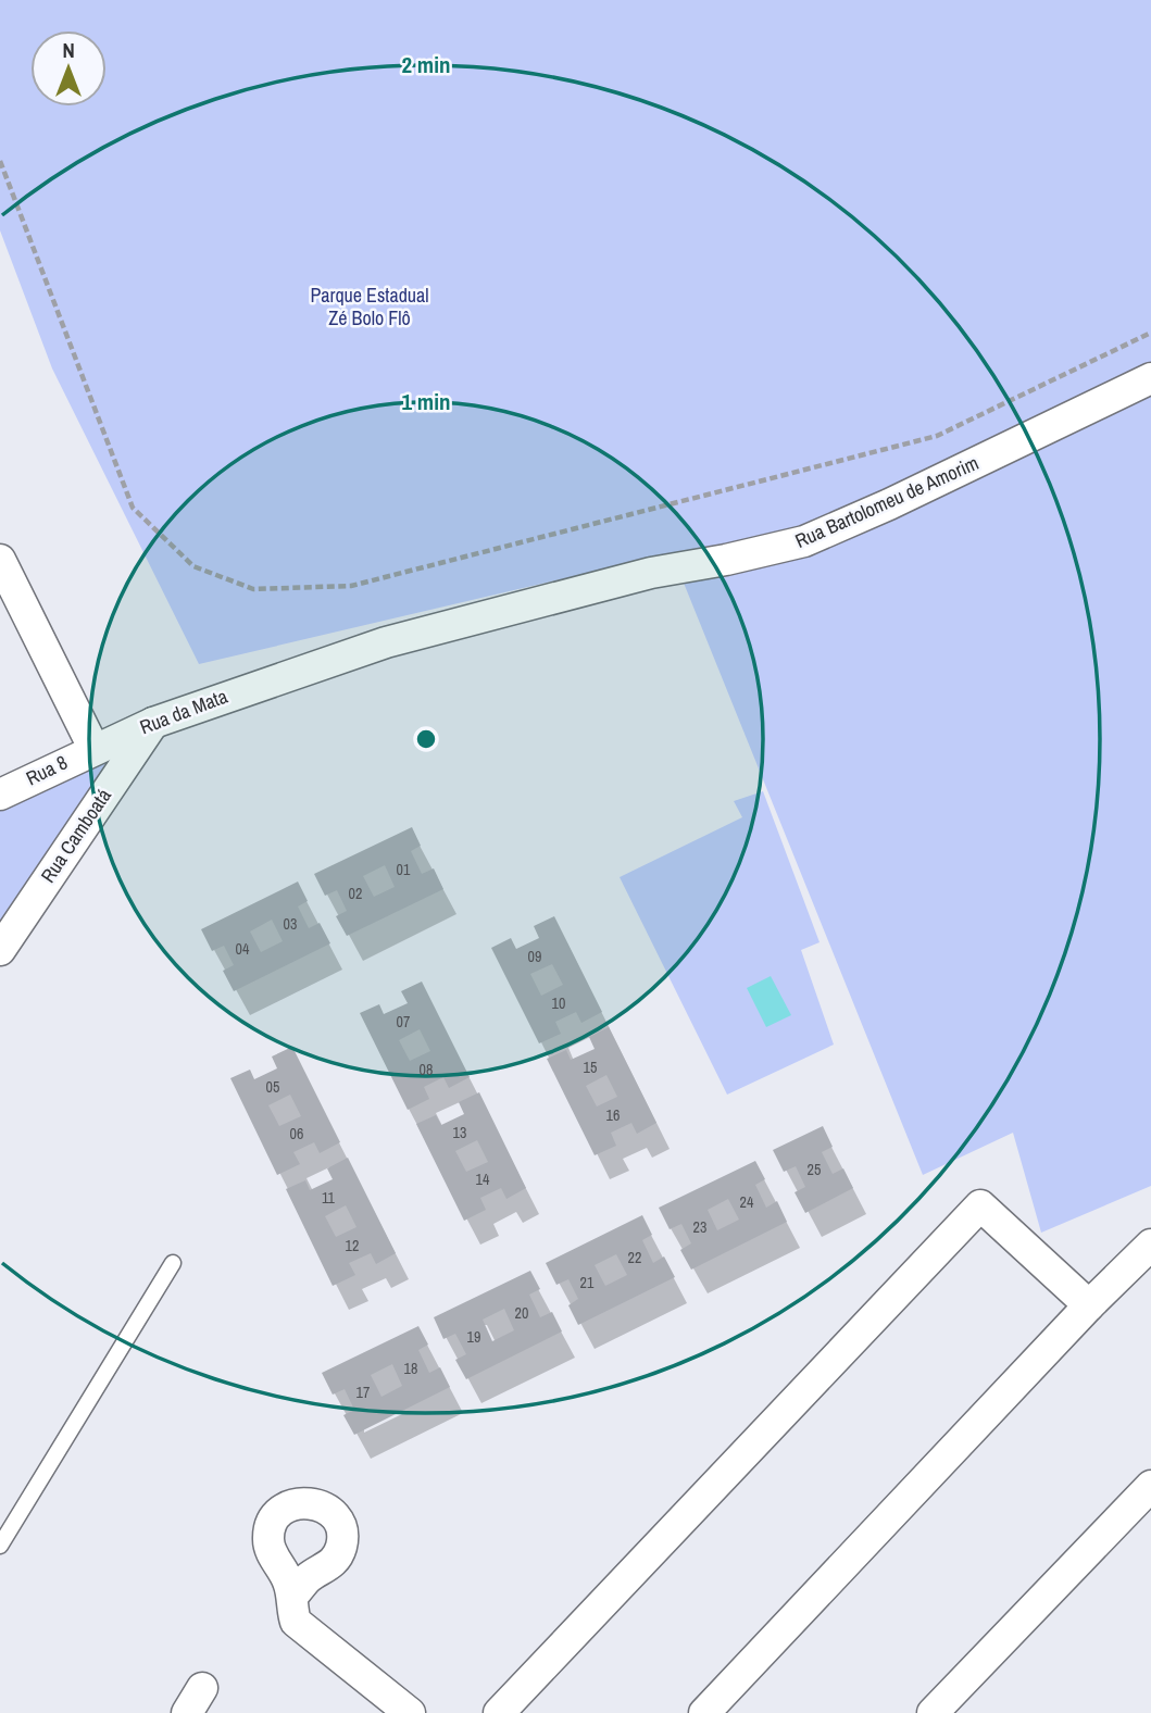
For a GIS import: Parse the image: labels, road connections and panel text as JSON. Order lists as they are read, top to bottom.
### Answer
{
  "streets": {
    "street": [
      "Rua Bartolomeu de Amorim",
      "Rua da Mata",
      "Rua 8",
      "Rua Camboatá"
    ]
  },
  "crossings": [
    ["Rua Bartolomeu de Amorim", "Rua da Mata"],
    ["Rua da Mata", "Rua 8"],
    ["Rua da Mata", "Rua Camboatá"]
  ],
  "parks": ["Parque Estadual Zé Bolo Flô"],
  "house_numbers": [
    "01",
    "02",
    "03",
    "04",
    "09",
    "10",
    "07",
    "15",
    "08",
    "05",
    "16",
    "13",
    "06",
    "25",
    "14",
    "11",
    "24",
    "23",
    "12",
    "22",
    "21",
    "20",
    "19",
    "18",
    "17"
  ],
  "north": "top",
  "rings": ["2 min", "1 min"]
}
